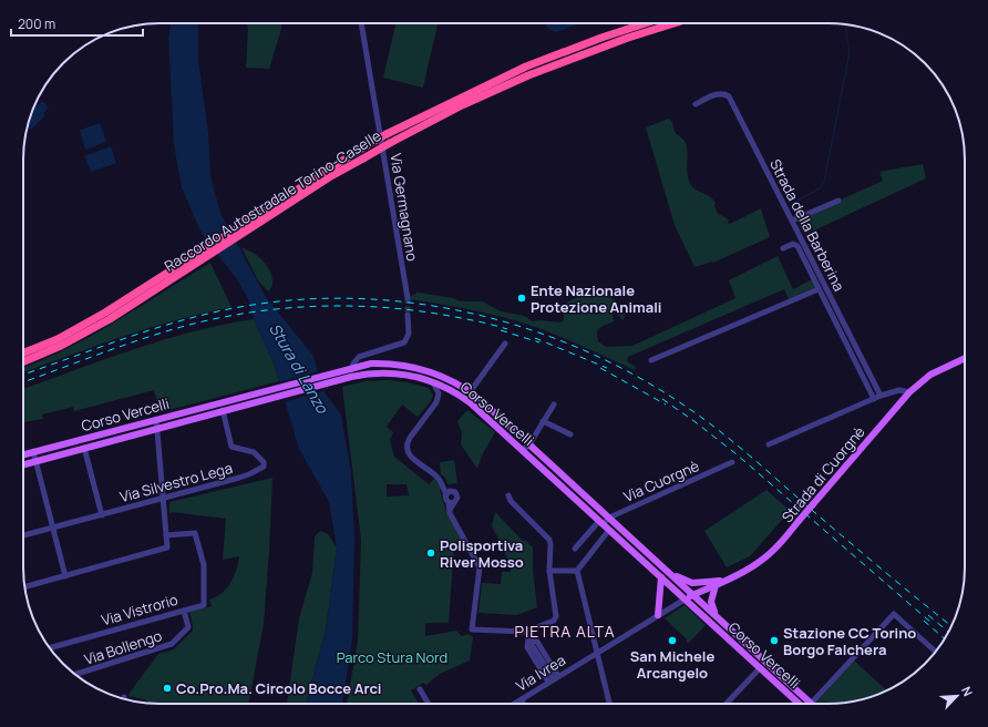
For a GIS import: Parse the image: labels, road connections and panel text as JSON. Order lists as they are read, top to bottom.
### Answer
{
  "streets": {
    "highway": ["Raccordo Autostradale Torino-Caselle"],
    "main road": ["Corso Vercelli", "Strada di Cuorgnè"],
    "street": [
      "Via Germagnano",
      "Strada della Barberina",
      "Via Cuorgnè",
      "Via Silvestro Lega",
      "Via Vistrorio",
      "Via Bollengo",
      "Via Ivrea"
    ]
  },
  "crossings": [
    ["Corso Vercelli", "Strada di Cuorgnè"],
    ["Corso Vercelli", "Via Cuorgnè"],
    ["Corso Vercelli", "Via Silvestro Lega"],
    ["Corso Vercelli", "Via Ivrea"],
    ["Strada di Cuorgnè", "Via Ivrea"],
    ["Via Vistrorio", "Via Bollengo"]
  ],
  "districts": ["PIETRA ALTA"],
  "water": ["Stura di Lanzo"],
  "parks": ["Parco Stura Nord"],
  "places": [
    "Ente Nazionale Protezione Animali",
    "Polisportiva River Mosso",
    "San Michele Arcangelo",
    "Stazione CC Torino Borgo Falchera",
    "Co.Pro.Ma. Circolo Bocce Arci"
  ],
  "scale_bar": "200 m",
  "north": "top right"
}
